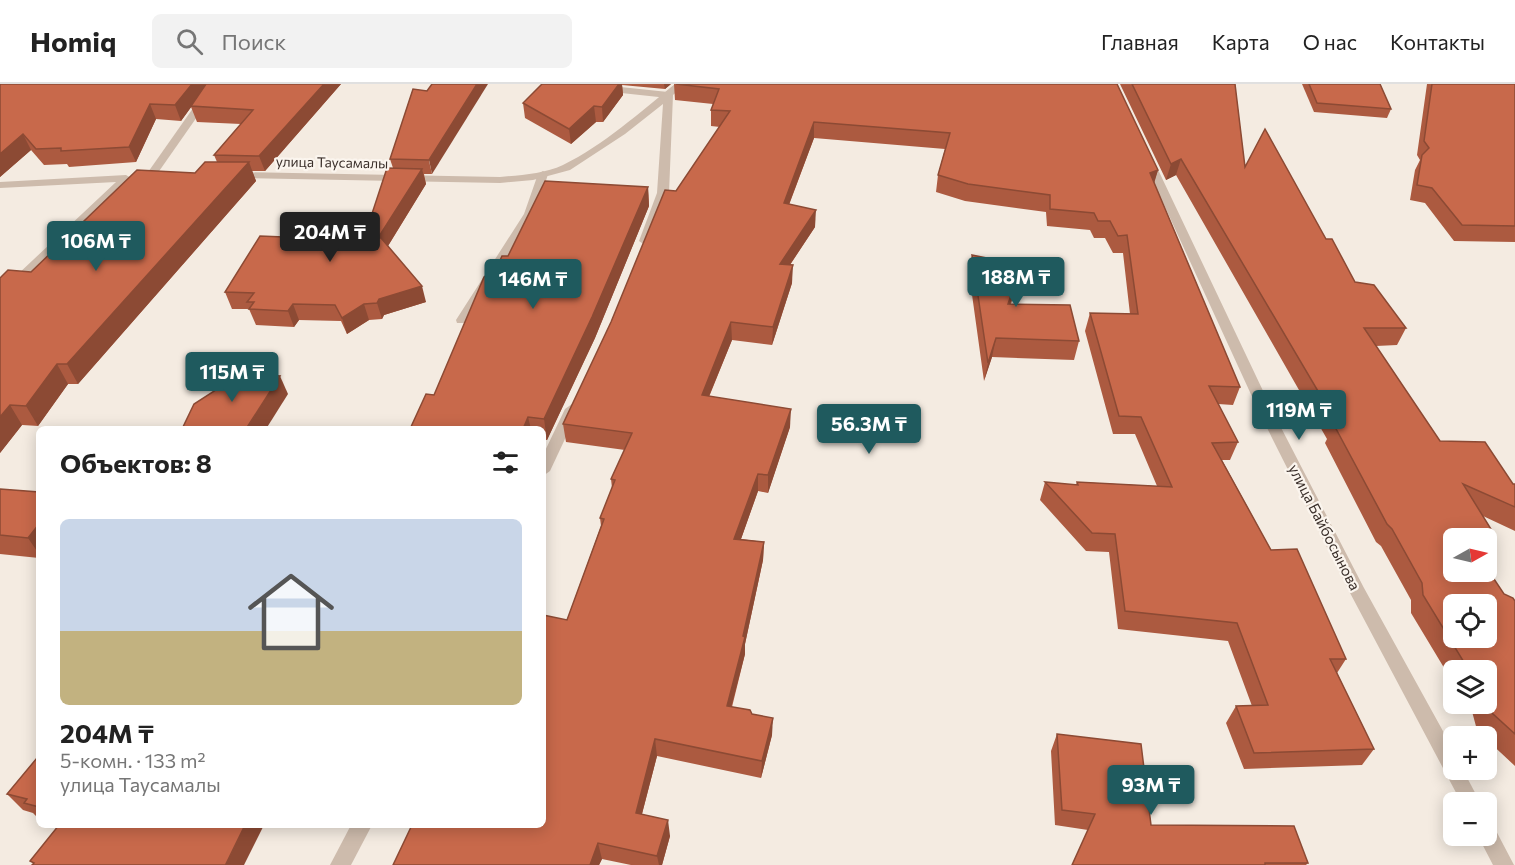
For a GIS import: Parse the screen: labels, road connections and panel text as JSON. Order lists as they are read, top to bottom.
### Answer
{
  "streets": {
    "street": ["улица Таусамалы", "улица Байбосынова"]
  },
  "north": "right",
  "page": {
    "header": "Homiq",
    "search": "Поиск",
    "nav": [
      "Главная",
      "Карта",
      "О нас",
      "Контакты"
    ],
    "price": [
      "204M ₸",
      "106M ₸",
      "188M ₸",
      "146M ₸",
      "115M ₸",
      "119M ₸",
      "56.3M ₸",
      "93M ₸"
    ],
    "heading": "Объектов: 8",
    "list": [
      {
        "name": "204M ₸",
        "note": "5-комн. · 133 m² · улица Таусамалы"
      }
    ],
    "map_buttons": ["+", "−"]
  }
}
